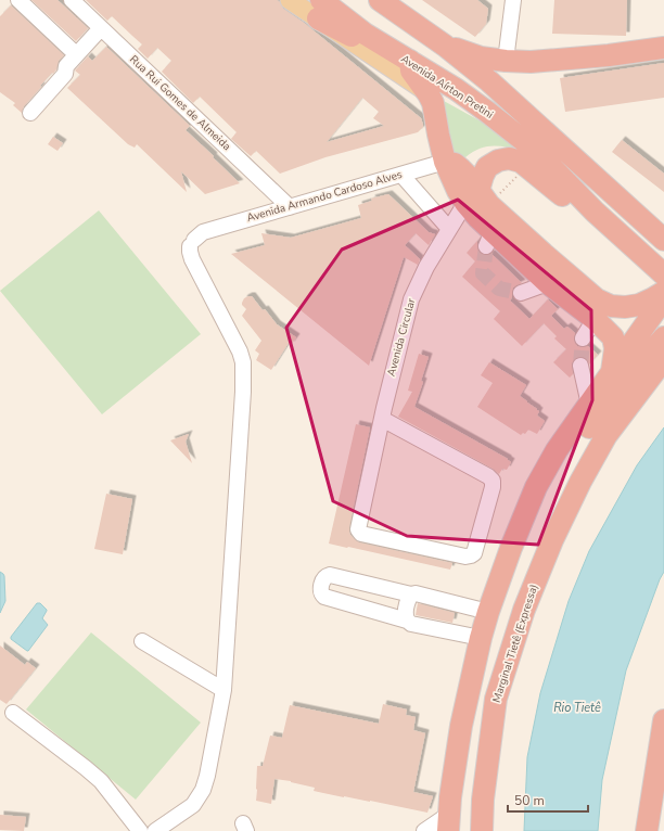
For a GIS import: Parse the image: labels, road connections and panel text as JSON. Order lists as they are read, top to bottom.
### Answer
{
  "streets": {
    "highway": ["Avenida Aírton Pretini", "Marginal Tietê (Expressa)"],
    "street": ["Rua Rui Gomes de Almeida", "Avenida Armando Cardoso Alves", "Avenida Circular"]
  },
  "crossings": [
    ["Rua Rui Gomes de Almeida", "Avenida Armando Cardoso Alves"]
  ],
  "water": ["Rio Tietê"],
  "scale_bar": "50 m"
}
